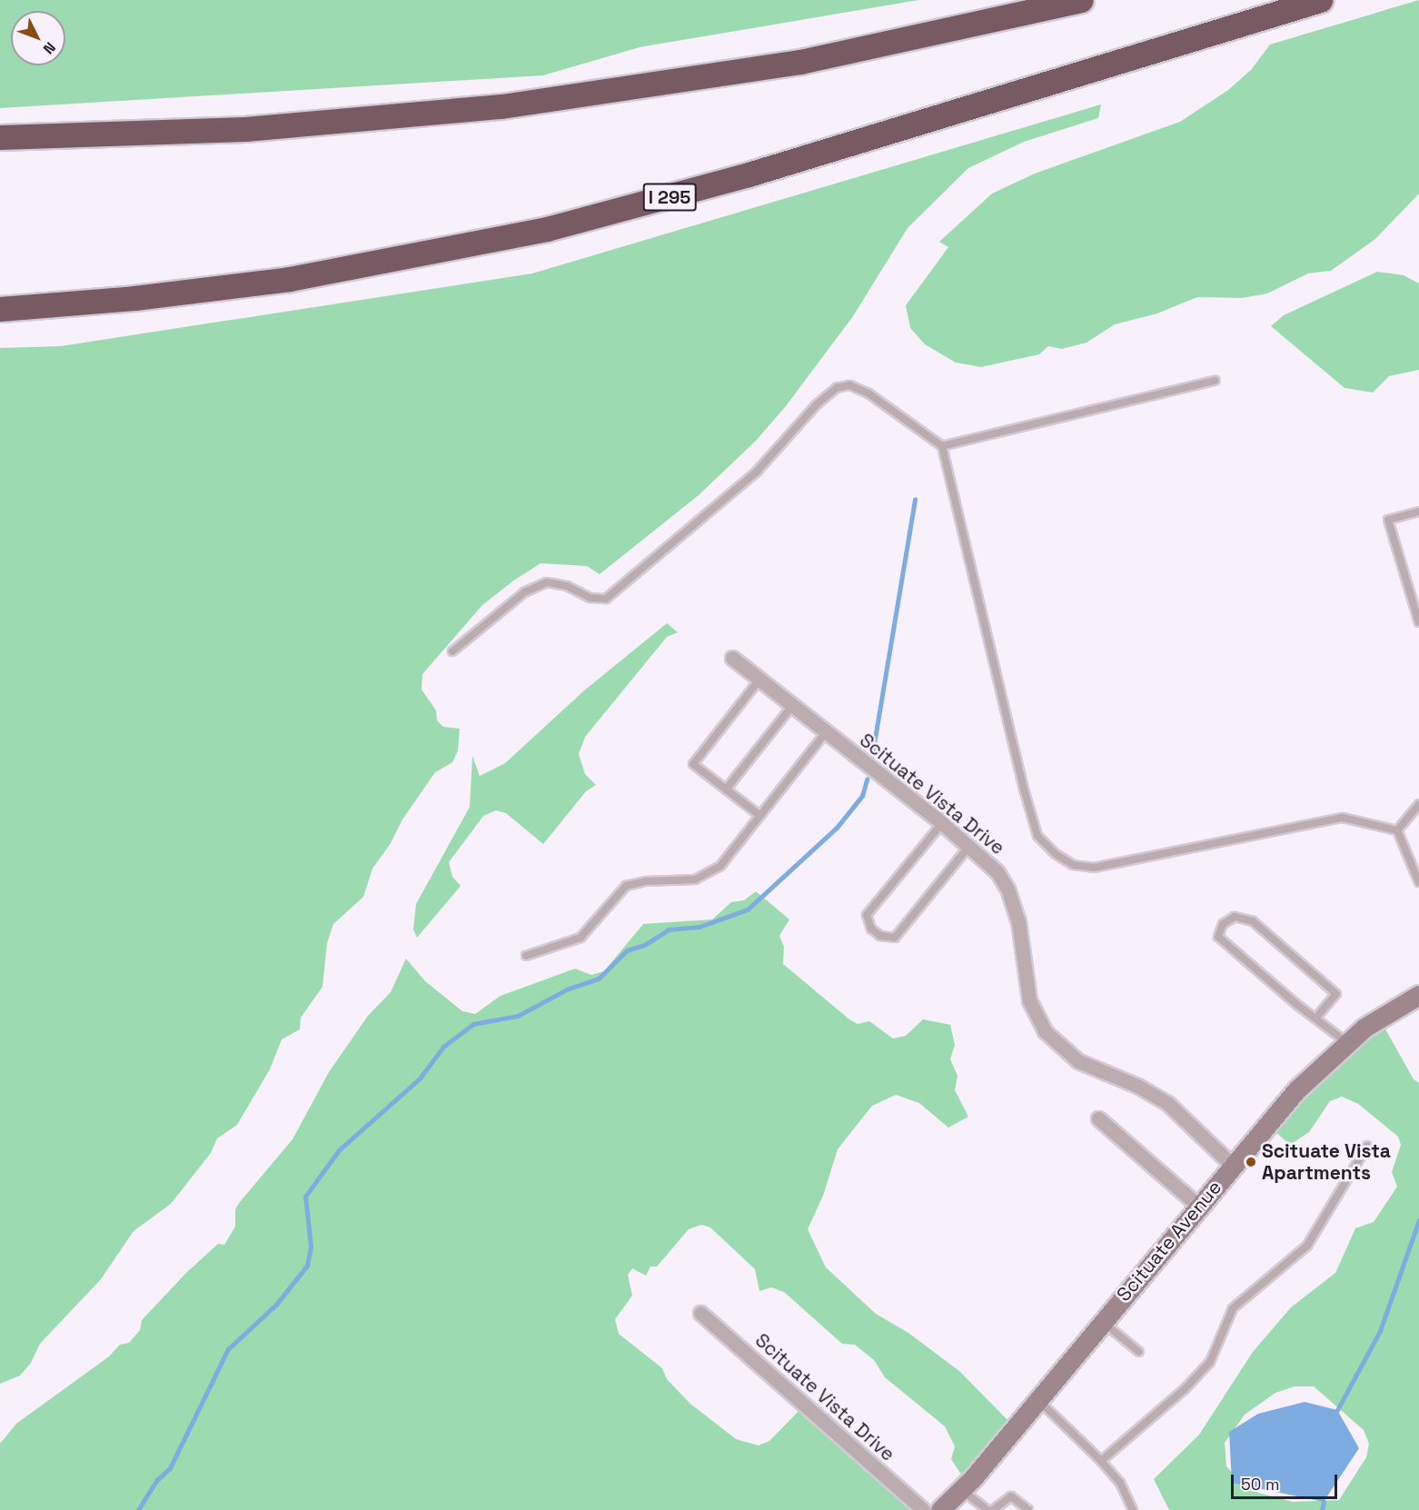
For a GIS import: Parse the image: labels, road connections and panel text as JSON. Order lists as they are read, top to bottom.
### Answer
{
  "streets": {
    "highway": ["I 295"],
    "main road": ["Scituate Avenue"],
    "street": ["Scituate Vista Drive"]
  },
  "crossings": [
    ["Scituate Vista Drive", "Scituate Avenue"]
  ],
  "places": ["Scituate Vista Apartments"],
  "scale_bar": "50 m",
  "north": "bottom right"
}
